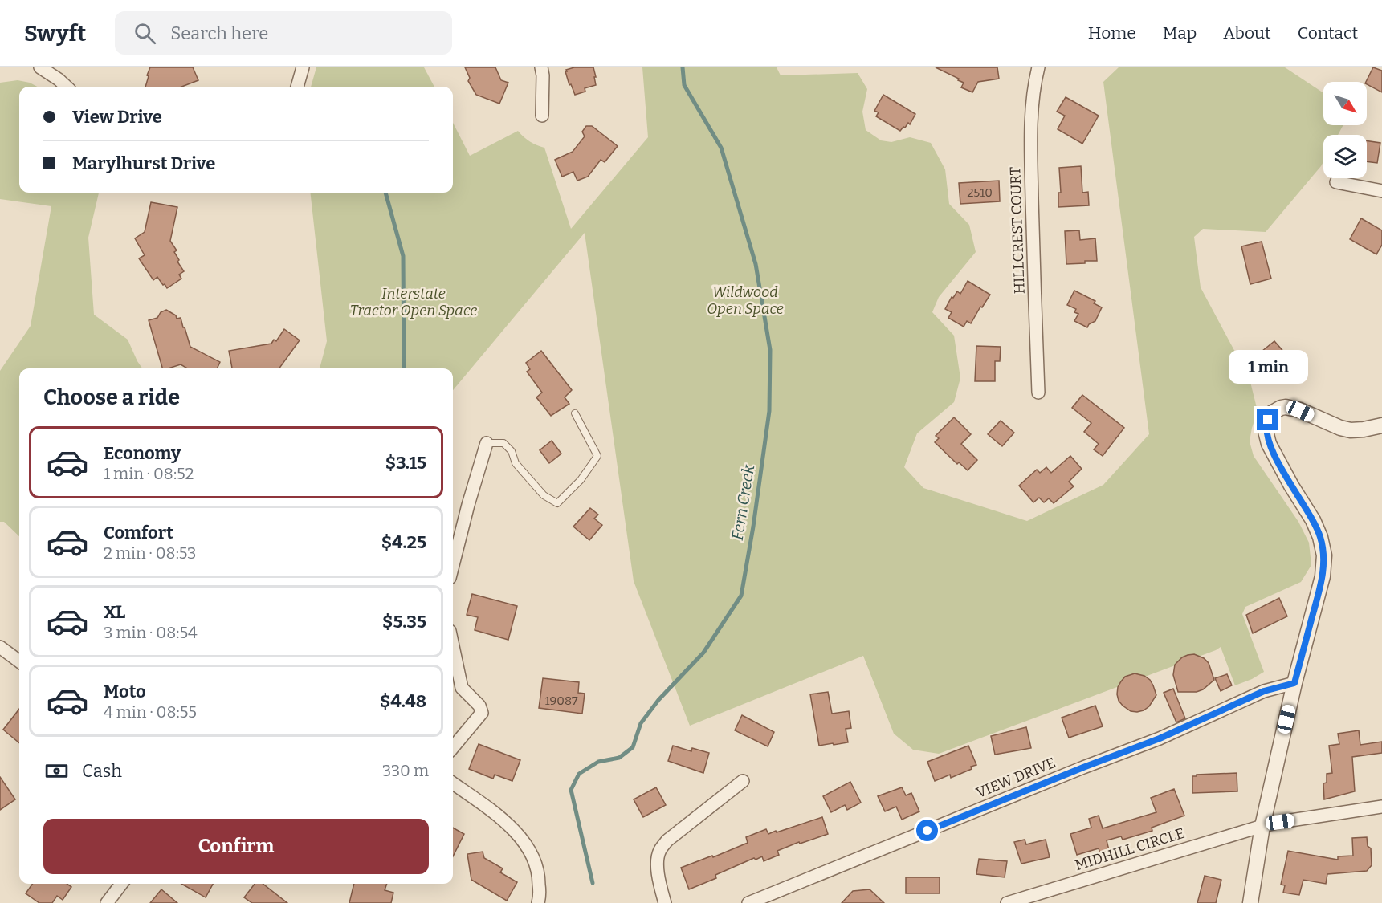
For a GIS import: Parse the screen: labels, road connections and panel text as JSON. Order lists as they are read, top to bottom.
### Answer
{
  "streets": {
    "street": ["HILLCREST COURT", "VIEW DRIVE", "MIDHILL CIRCLE"]
  },
  "water": ["Fern Creek"],
  "parks": ["Wildwood Open Space", "Interstate Tractor Open Space"],
  "house_numbers": ["2510", "19087"],
  "north": "bottom right",
  "page": {
    "header": "Swyft",
    "search": "Search here",
    "nav": [
      "Home",
      "Map",
      "About",
      "Contact"
    ],
    "banner": ["View Drive", "Marylhurst Drive"],
    "bubble": "1 min",
    "heading": "Choose a ride",
    "list": [
      {
        "name": "Economy",
        "note": "1 min · 08:52",
        "value": "$3.15"
      },
      {
        "name": "Comfort",
        "note": "2 min · 08:53",
        "value": "$4.25"
      },
      {
        "name": "XL",
        "note": "3 min · 08:54",
        "value": "$5.35"
      },
      {
        "name": "Moto",
        "note": "4 min · 08:55",
        "value": "$4.48"
      }
    ],
    "pay": ["Cash", "330 m"],
    "buttons": "Confirm"
  }
}
